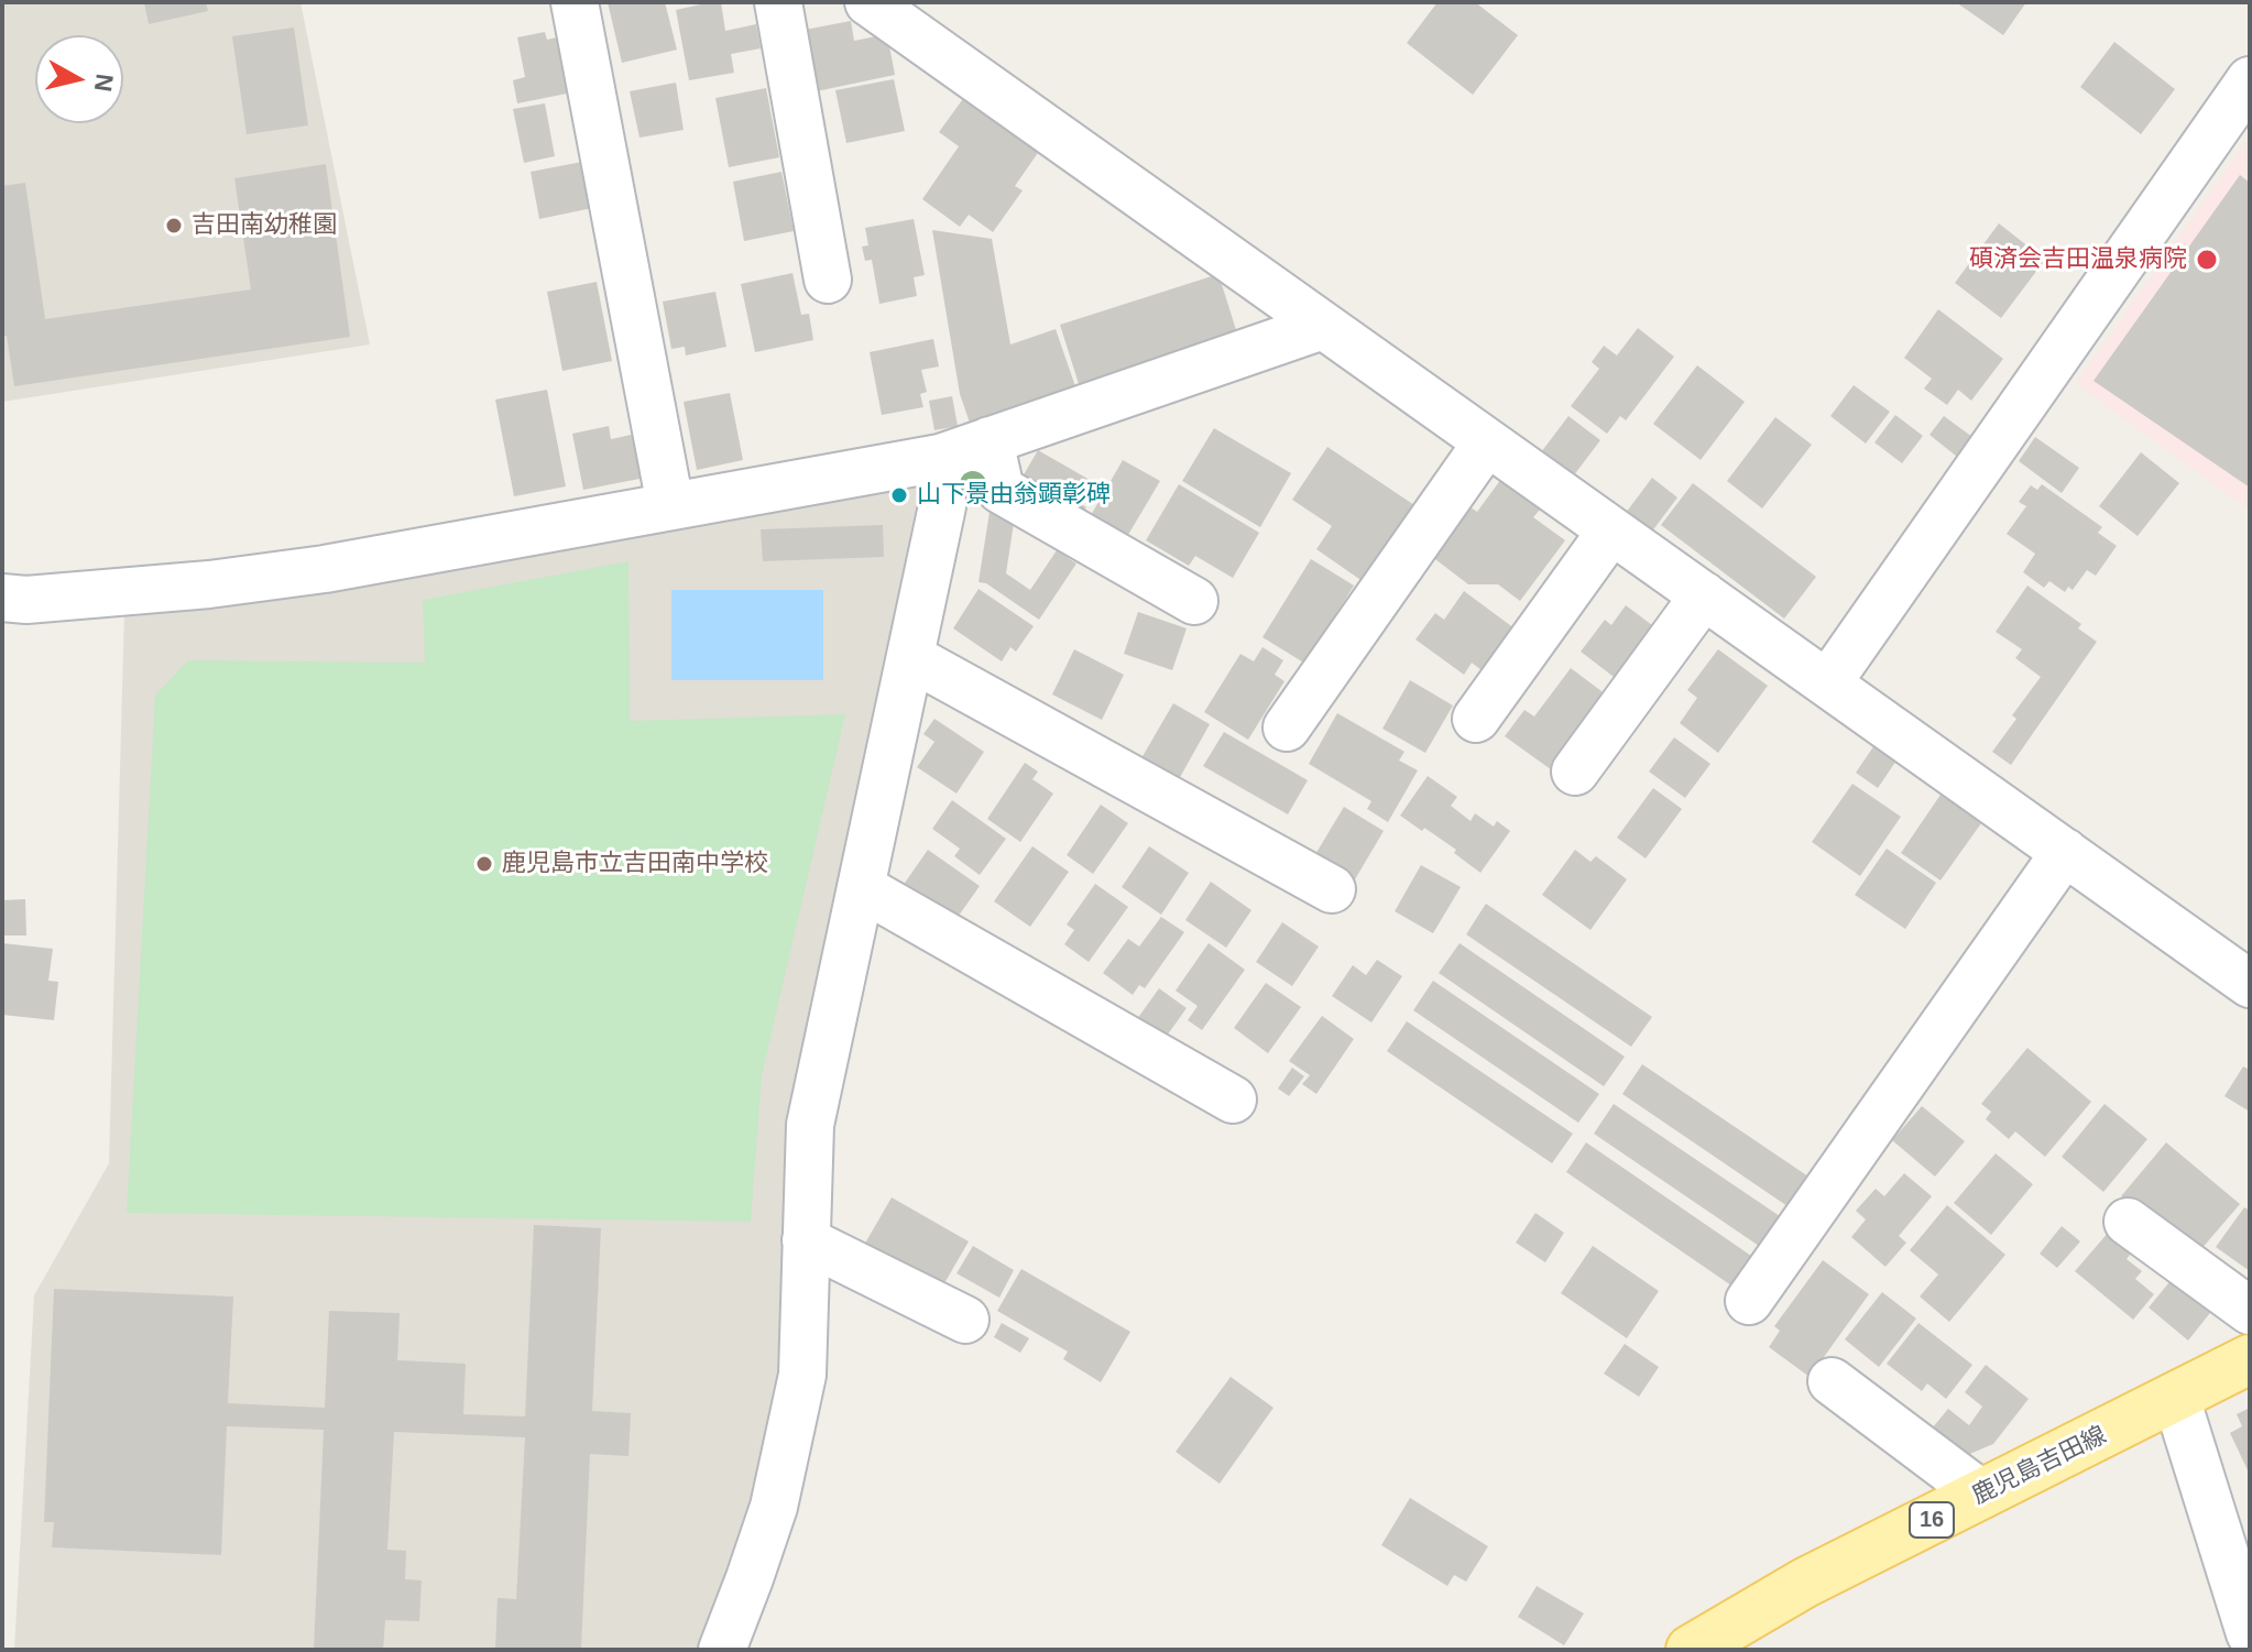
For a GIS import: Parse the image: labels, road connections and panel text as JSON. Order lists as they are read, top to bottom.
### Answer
{
  "streets": {
    "main road": ["鹿児島吉田線", "16"]
  },
  "places": [
    "吉田南幼稚園",
    "碩済会吉田温泉病院",
    "山下景由翁顕彰碑",
    "鹿児島市立吉田南中学校"
  ],
  "north": "right"
}
